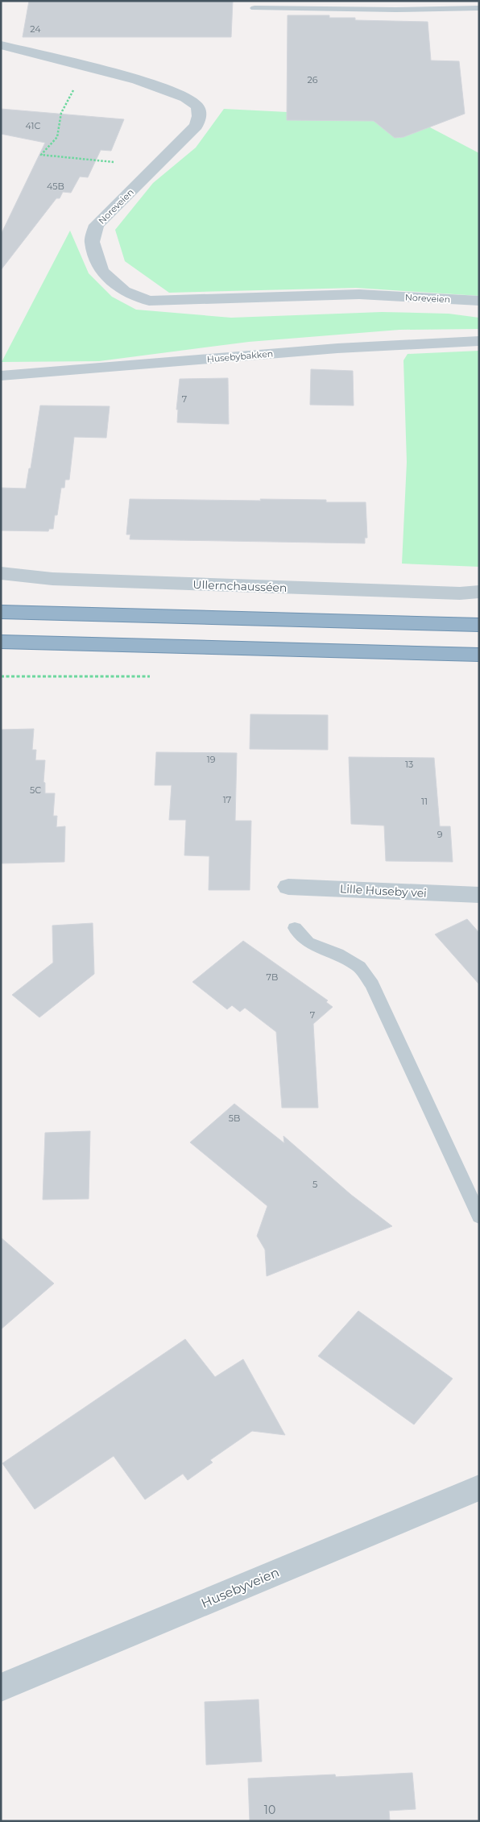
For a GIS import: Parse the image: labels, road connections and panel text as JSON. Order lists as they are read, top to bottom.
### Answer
{
  "streets": {
    "street": [
      "Noreveien",
      "Husebybakken",
      "Ullernchausséen",
      "Lille Huseby vei",
      "Husebyveien"
    ]
  },
  "house_numbers": [
    "24",
    "26",
    "41C",
    "45B",
    "7",
    "19",
    "13",
    "5C",
    "17",
    "11",
    "9",
    "7B",
    "7",
    "5B",
    "5",
    "10"
  ]
}
